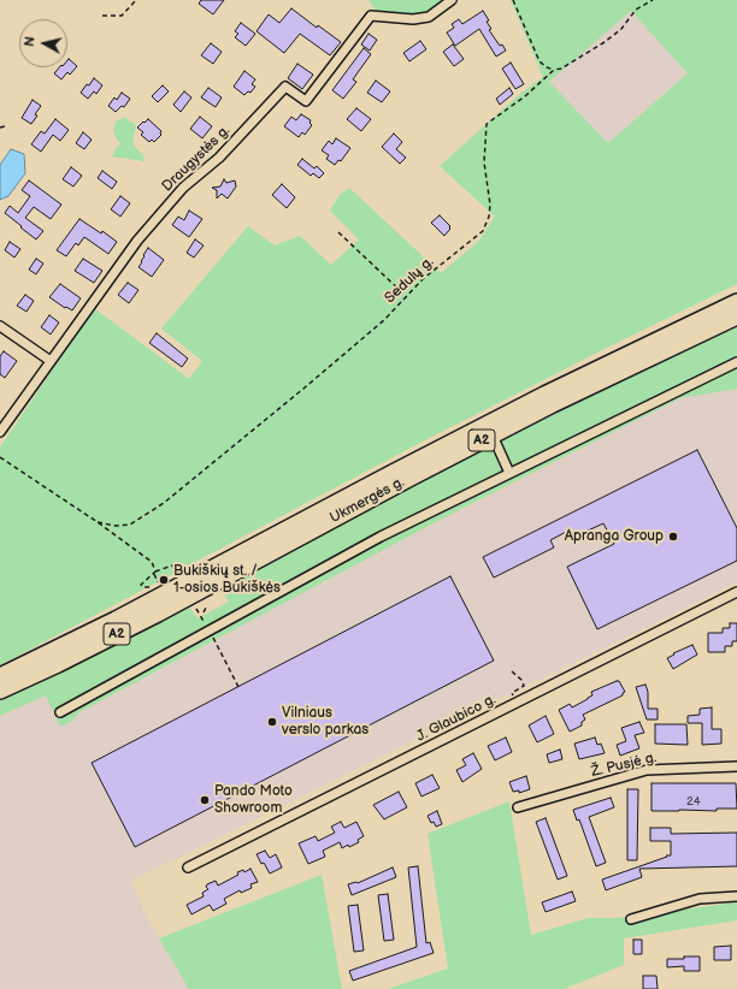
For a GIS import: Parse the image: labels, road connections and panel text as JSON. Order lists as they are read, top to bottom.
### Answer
{
  "streets": {
    "highway": ["A2", "Ukmergės g."],
    "street": ["Draugystės g.", "J. Glaubico g.", "Ž. Pusjė g."],
    "path": ["Sedulų g."]
  },
  "places": [
    "Apranga Group",
    "Bukiškių st. / 1-osios Bukiškės",
    "Vilniaus verslo parkas",
    "Pando Moto Showroom"
  ],
  "house_numbers": ["24"],
  "north": "left"
}
